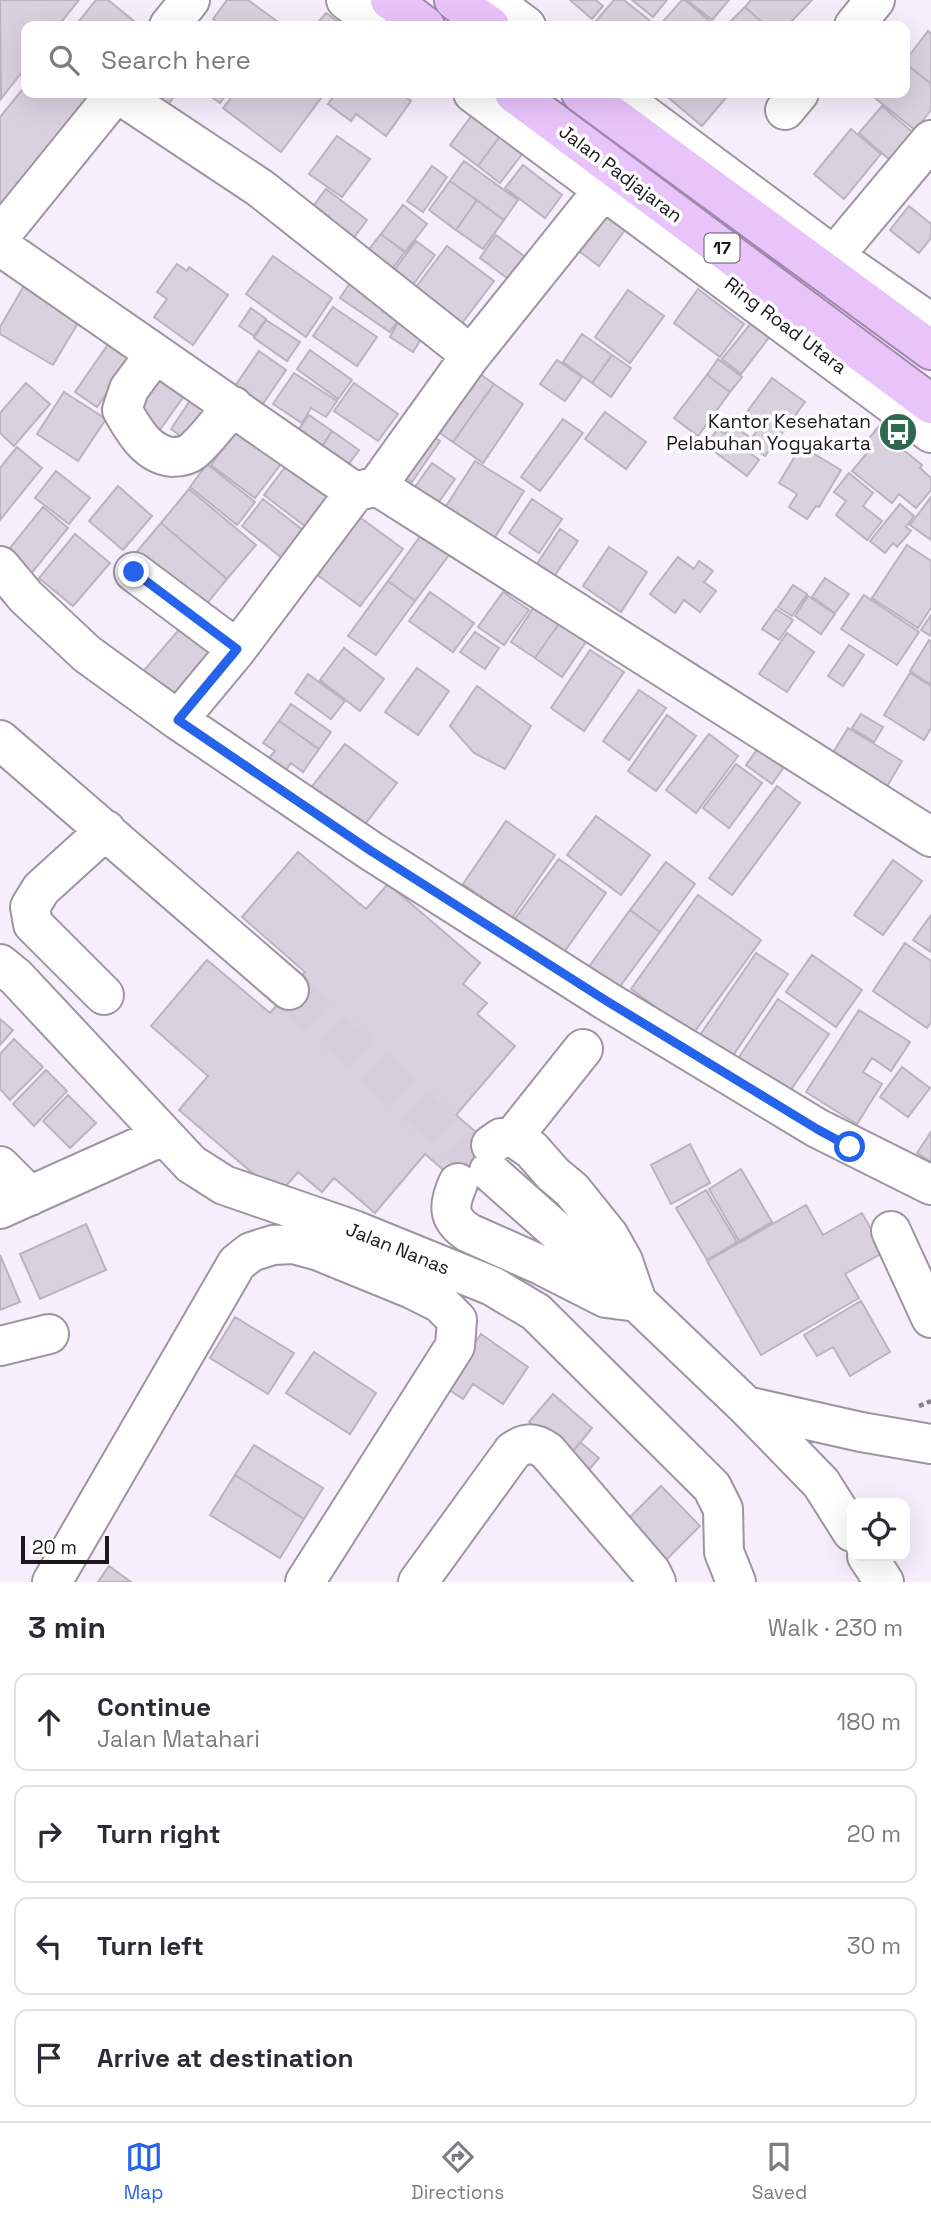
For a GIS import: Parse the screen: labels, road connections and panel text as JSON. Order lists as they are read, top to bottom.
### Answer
{
  "streets": {
    "highway": ["Jalan Padjajaran", "17"],
    "street": ["Ring Road Utara", "Jalan Nanas"]
  },
  "places": {
    "bus stop": ["Kantor Kesehatan Pelabuhan Yogyakarta"]
  },
  "scale_bar": "20 m",
  "page": {
    "search": "Search here",
    "scale": "20 m",
    "heading": ["3 min", "Walk · 230 m"],
    "list": [
      ["Continue", "Jalan Matahari", "180 m"],
      ["Turn right", "20 m"],
      ["Turn left", "30 m"],
      "Arrive at destination"
    ],
    "nav": ["Map", "Directions", "Saved"]
  }
}
